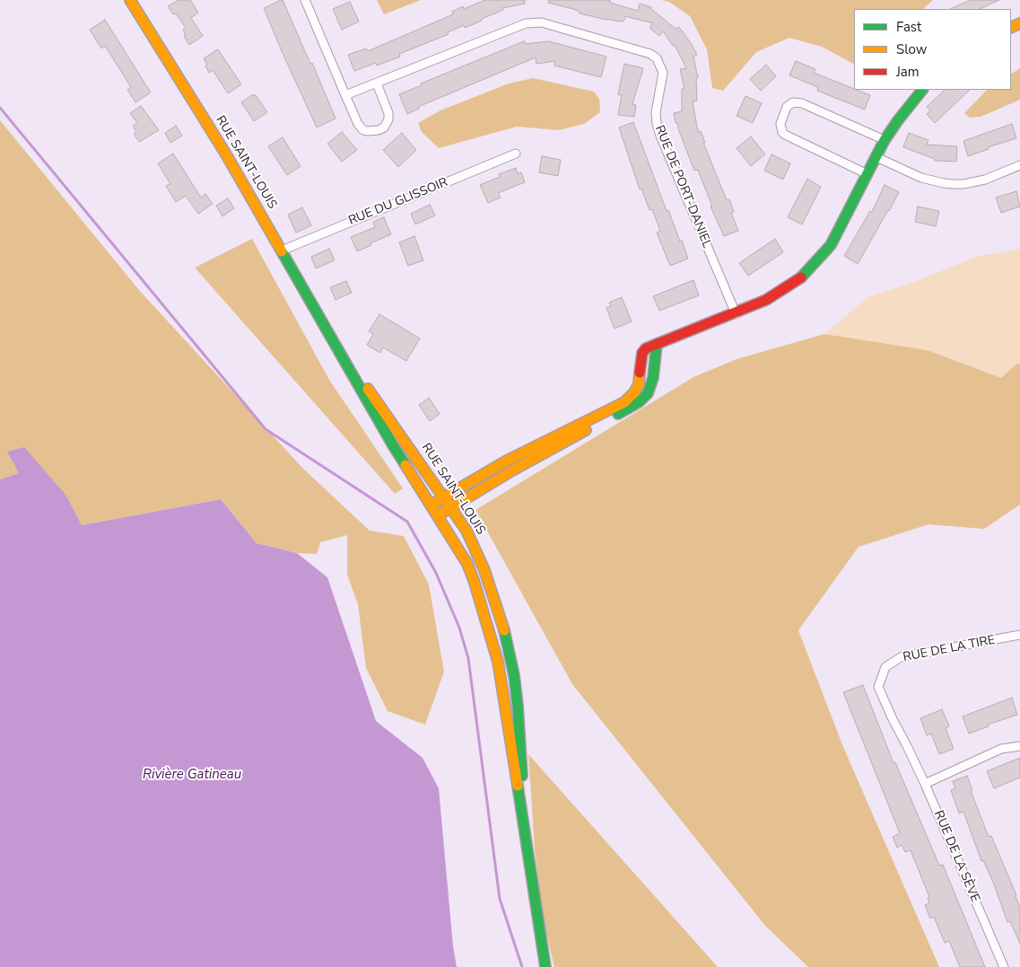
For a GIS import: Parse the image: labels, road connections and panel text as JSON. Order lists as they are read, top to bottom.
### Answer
{
  "streets": {
    "main road": ["RUE SAINT-LOUIS"],
    "street": [
      "RUE DE PORT-DANIEL",
      "RUE DU GLISSOIR",
      "RUE DE LA TIRE",
      "RUE DE LA SÈVE"
    ]
  },
  "crossings": [
    ["RUE SAINT-LOUIS", "RUE DU GLISSOIR"],
    ["RUE DE LA TIRE", "RUE DE LA SÈVE"]
  ],
  "water": ["Rivière Gatineau"],
  "legend": ["Fast", "Slow", "Jam"]
}
